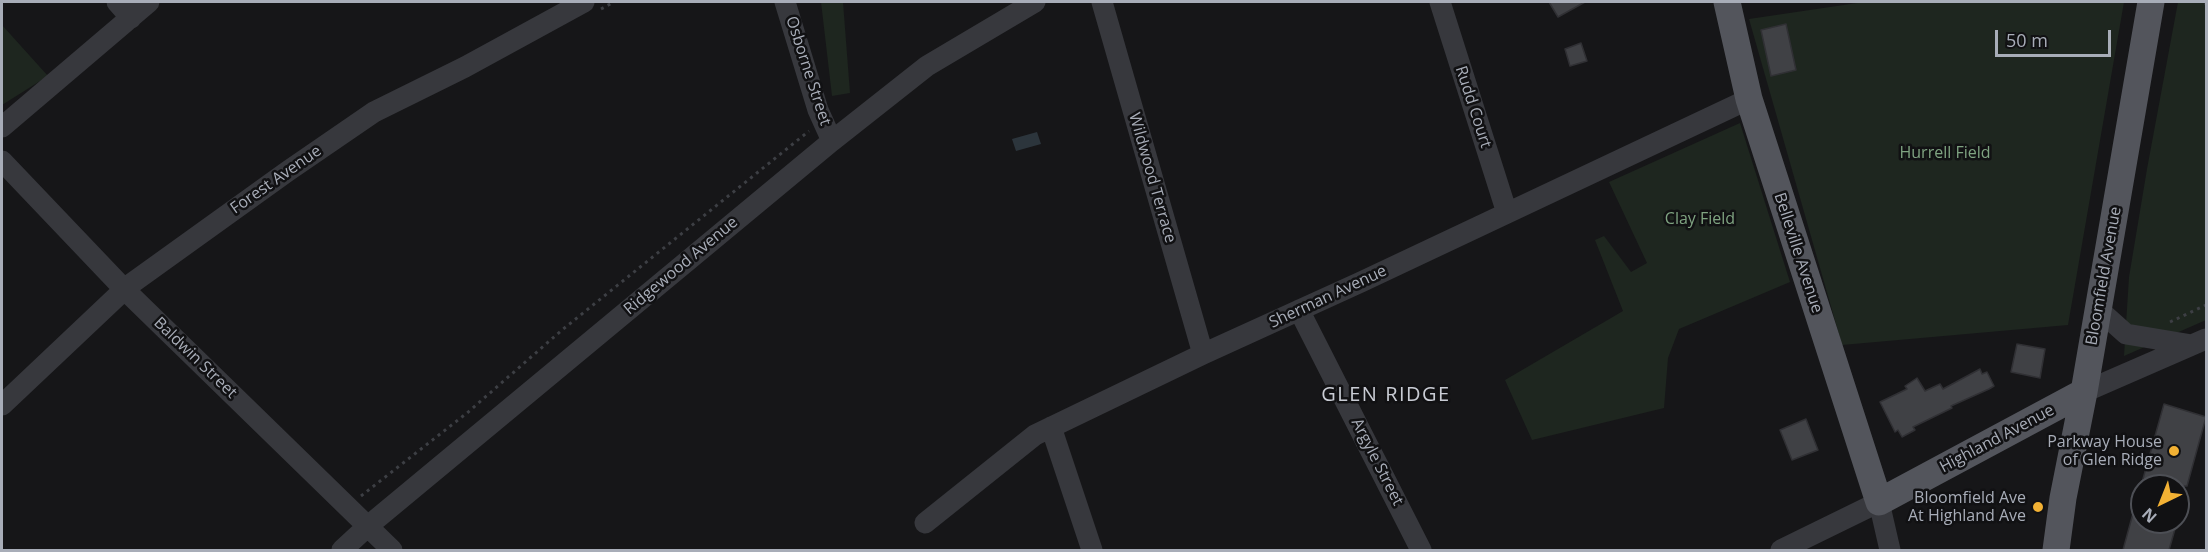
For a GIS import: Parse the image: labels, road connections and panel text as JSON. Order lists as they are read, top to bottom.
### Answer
{
  "streets": {
    "main road": ["Belleville Avenue", "Bloomfield Avenue", "Highland Avenue"],
    "street": [
      "Osborne Street",
      "Rudd Court",
      "Wildwood Terrace",
      "Forest Avenue",
      "Ridgewood Avenue",
      "Sherman Avenue",
      "Baldwin Street",
      "Argyle Street"
    ]
  },
  "crossings": [
    ["Osborne Street", "Ridgewood Avenue"],
    ["Rudd Court", "Sherman Avenue"],
    ["Wildwood Terrace", "Sherman Avenue"],
    ["Forest Avenue", "Baldwin Street"],
    ["Belleville Avenue", "Sherman Avenue"],
    ["Belleville Avenue", "Highland Avenue"],
    ["Ridgewood Avenue", "Baldwin Street"],
    ["Bloomfield Avenue", "Highland Avenue"],
    ["Sherman Avenue", "Argyle Street"]
  ],
  "districts": ["GLEN RIDGE"],
  "parks": ["Hurrell Field", "Clay Field"],
  "places": ["Parkway House of Glen Ridge", "Bloomfield Ave At Highland Ave"],
  "scale_bar": "50 m",
  "north": "bottom left"
}
